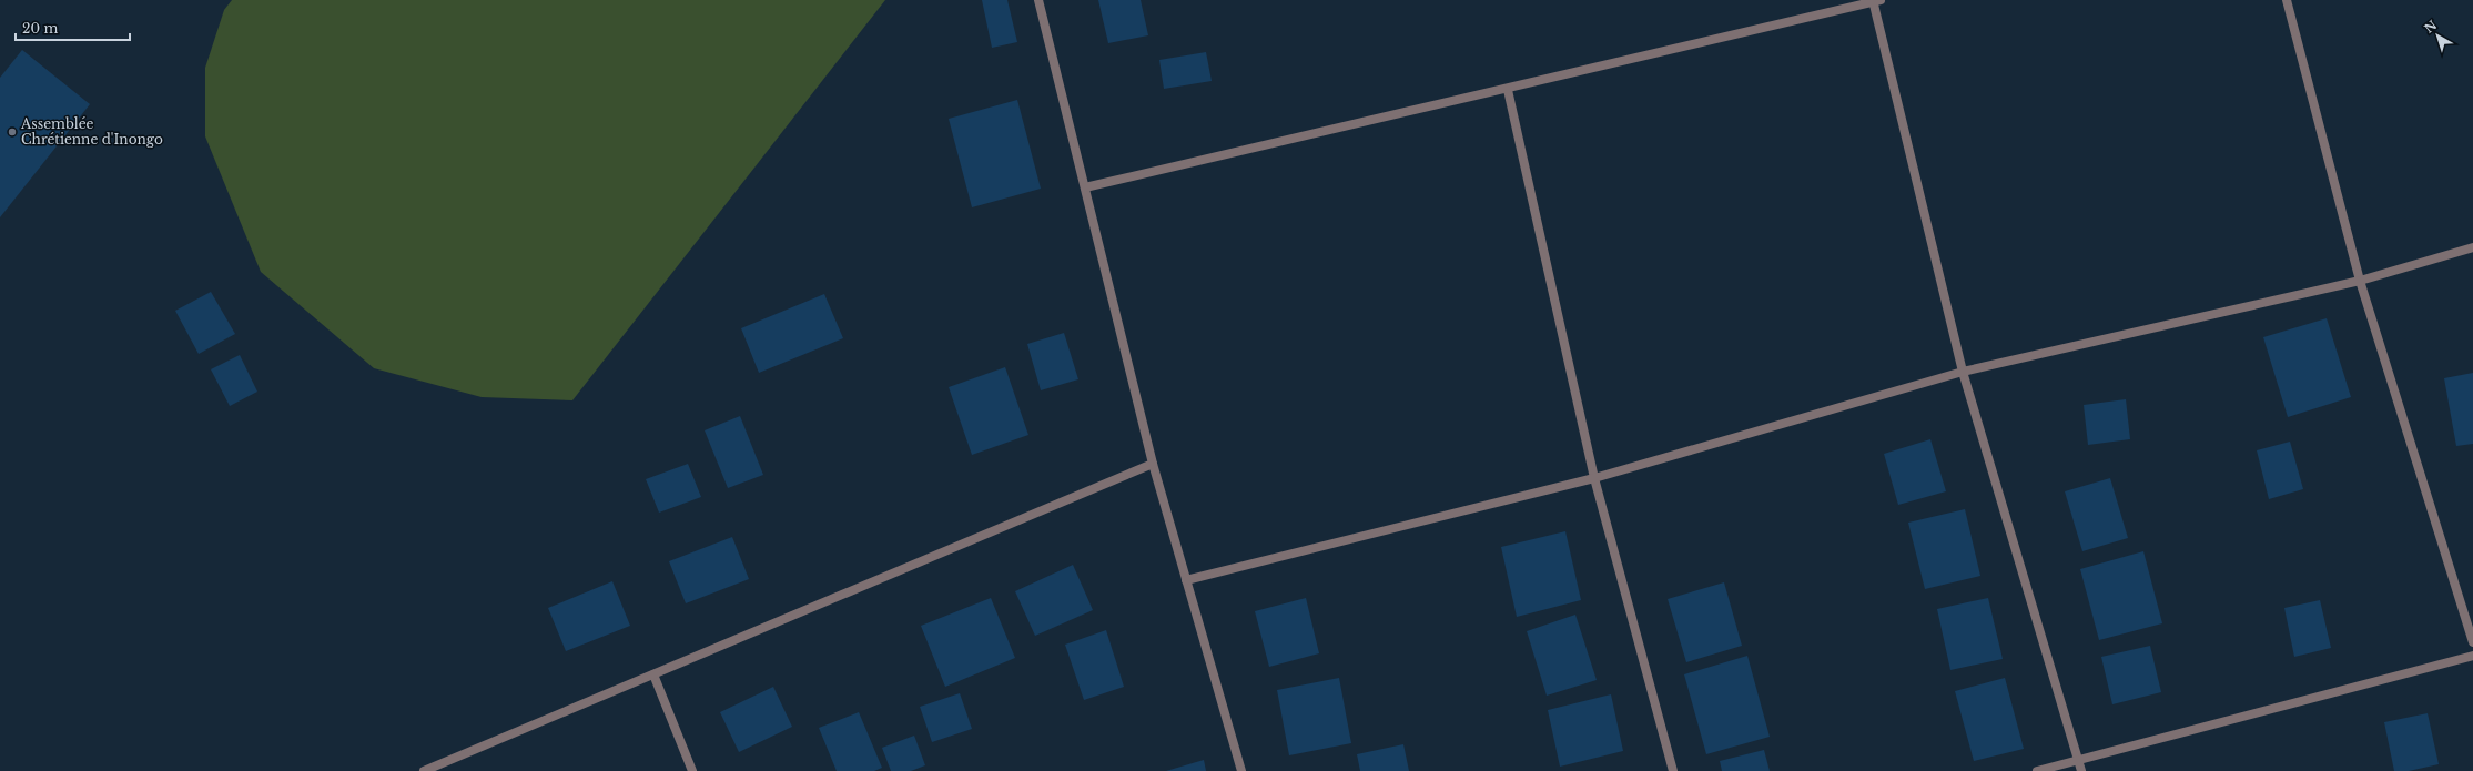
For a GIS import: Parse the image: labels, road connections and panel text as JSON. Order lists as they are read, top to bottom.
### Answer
{
  "places": ["Assemblée Chrétienne d'Inongo"],
  "scale_bar": "20 m",
  "north": "top left"
}
